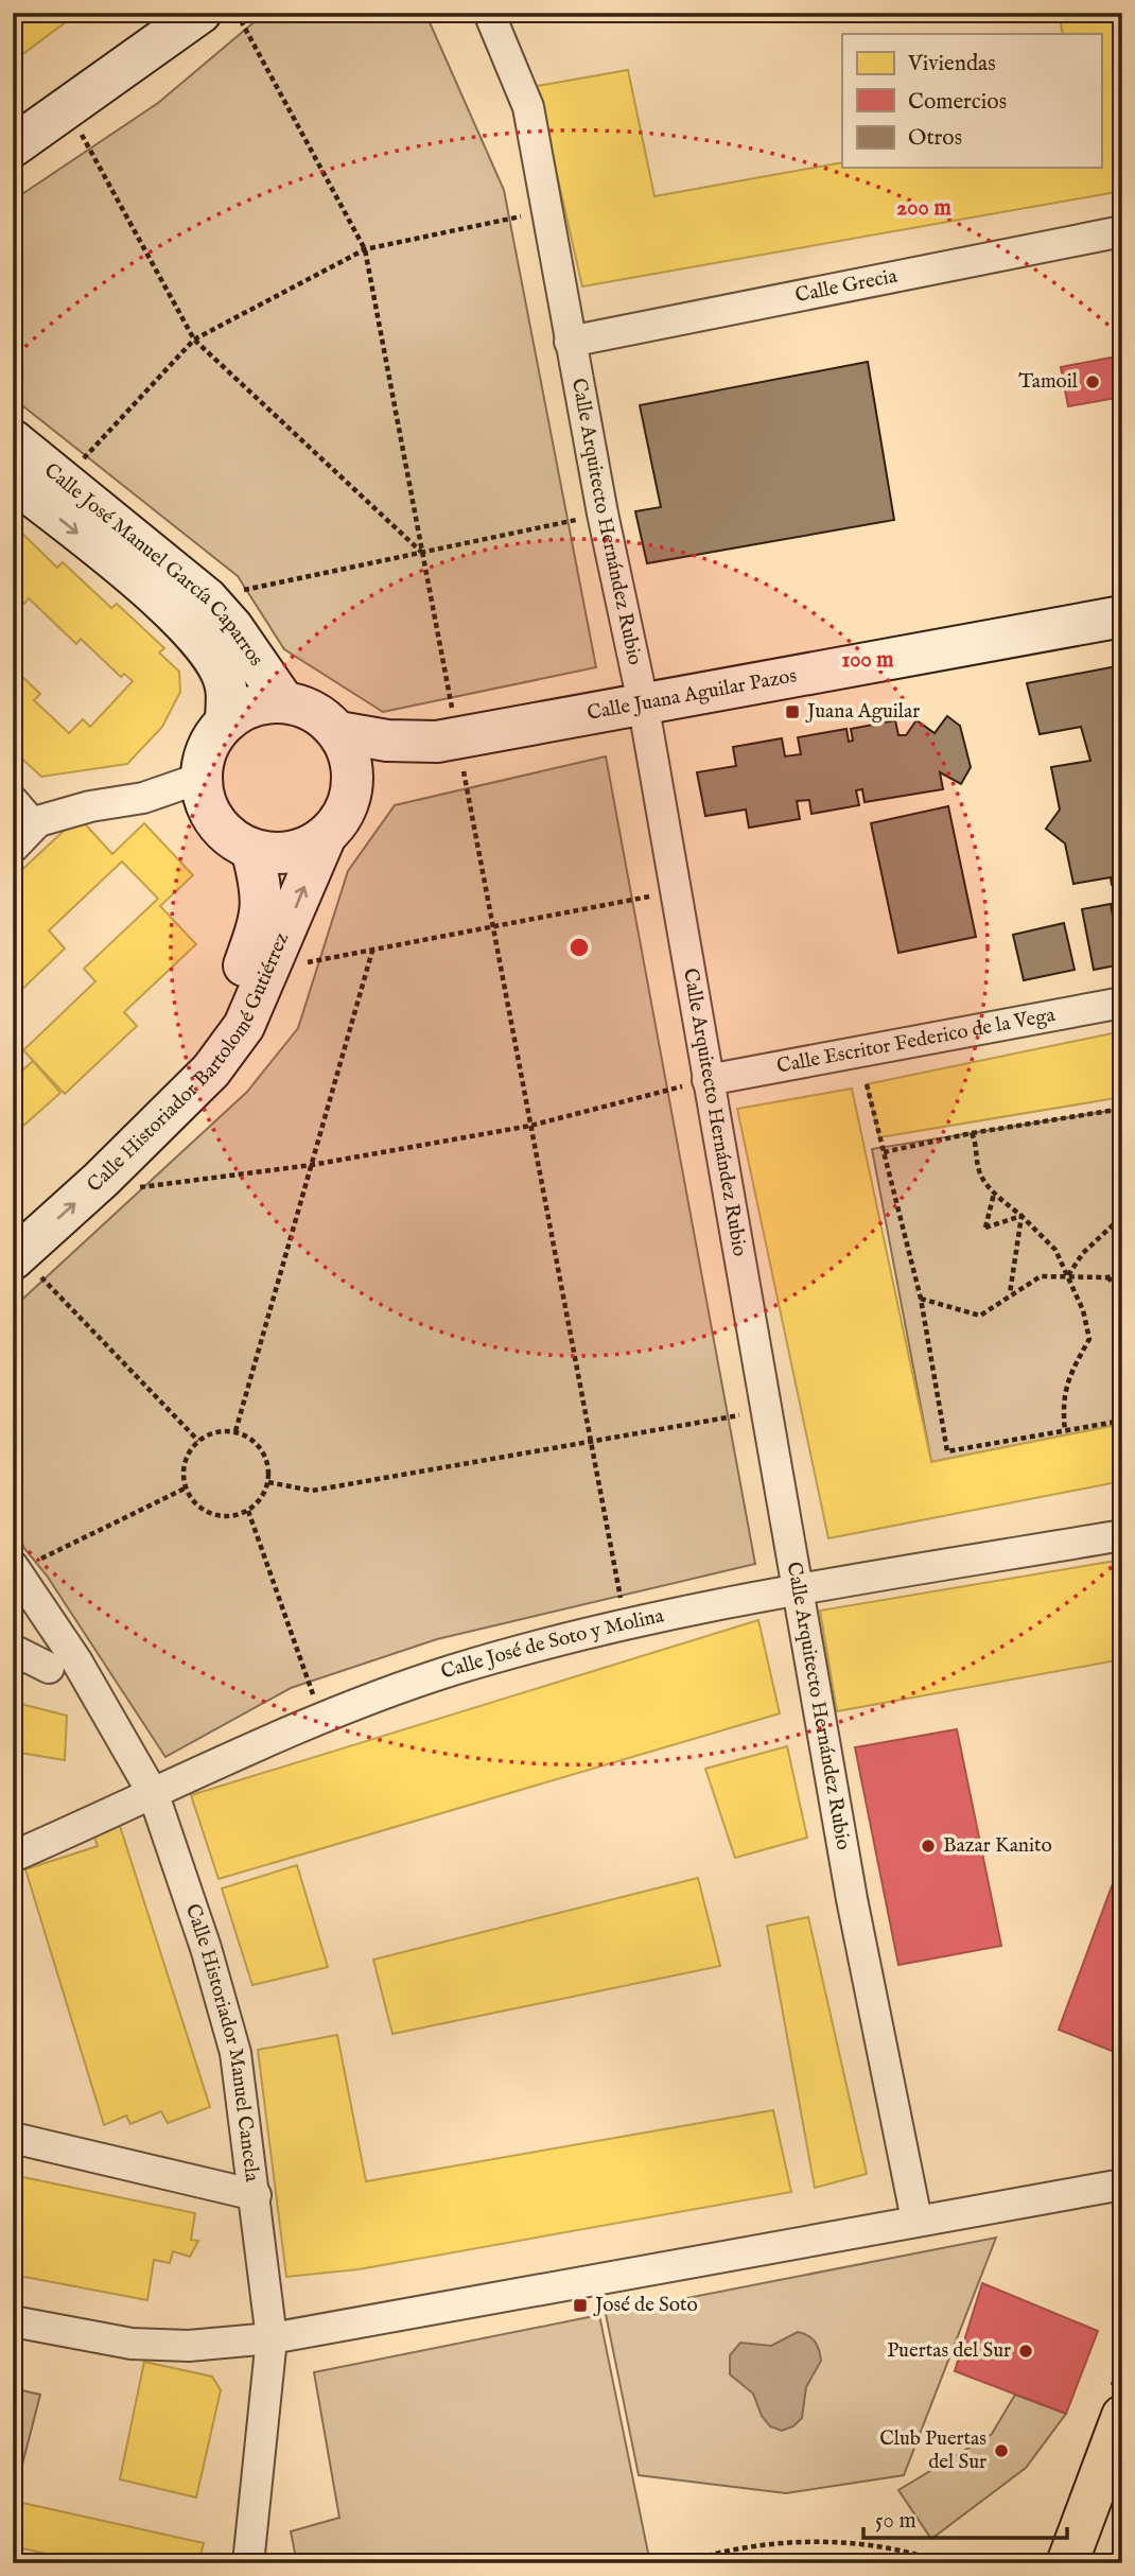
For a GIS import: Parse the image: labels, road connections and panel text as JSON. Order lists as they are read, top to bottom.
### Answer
{
  "streets": {
    "street": [
      "Calle Grecia",
      "Calle Arquitecto Hernández Rubio",
      "Calle José Manuel García Caparros",
      "Calle Juana Aguilar Pazos",
      "Calle Escritor Federico de la Vega",
      "Calle Historiador Bartolomé Gutiérrez",
      "Calle José de Soto y Molina",
      "Calle Historiador Manuel Cancela"
    ]
  },
  "crossings": [
    ["Calle Grecia", "Calle Arquitecto Hernández Rubio"],
    ["Calle Arquitecto Hernández Rubio", "Calle Juana Aguilar Pazos"],
    ["Calle Arquitecto Hernández Rubio", "Calle Escritor Federico de la Vega"],
    ["Calle Arquitecto Hernández Rubio", "Calle José de Soto y Molina"],
    ["Calle José Manuel García Caparros", "Calle Juana Aguilar Pazos"],
    ["Calle José Manuel García Caparros", "Calle Historiador Bartolomé Gutiérrez"],
    ["Calle Juana Aguilar Pazos", "Calle Historiador Bartolomé Gutiérrez"],
    ["Calle José de Soto y Molina", "Calle Historiador Manuel Cancela"]
  ],
  "places": {
    "other": [
      "Tamoil",
      "Bazar Kanito",
      "Puertas del Sur",
      "Club Puertas del Sur"
    ],
    "transit": ["Juana Aguilar", "José de Soto"]
  },
  "legend": ["Viviendas", "Comercios", "Otros"],
  "scale_bar": "50 m",
  "rings": ["200 m", "100 m"]
}
